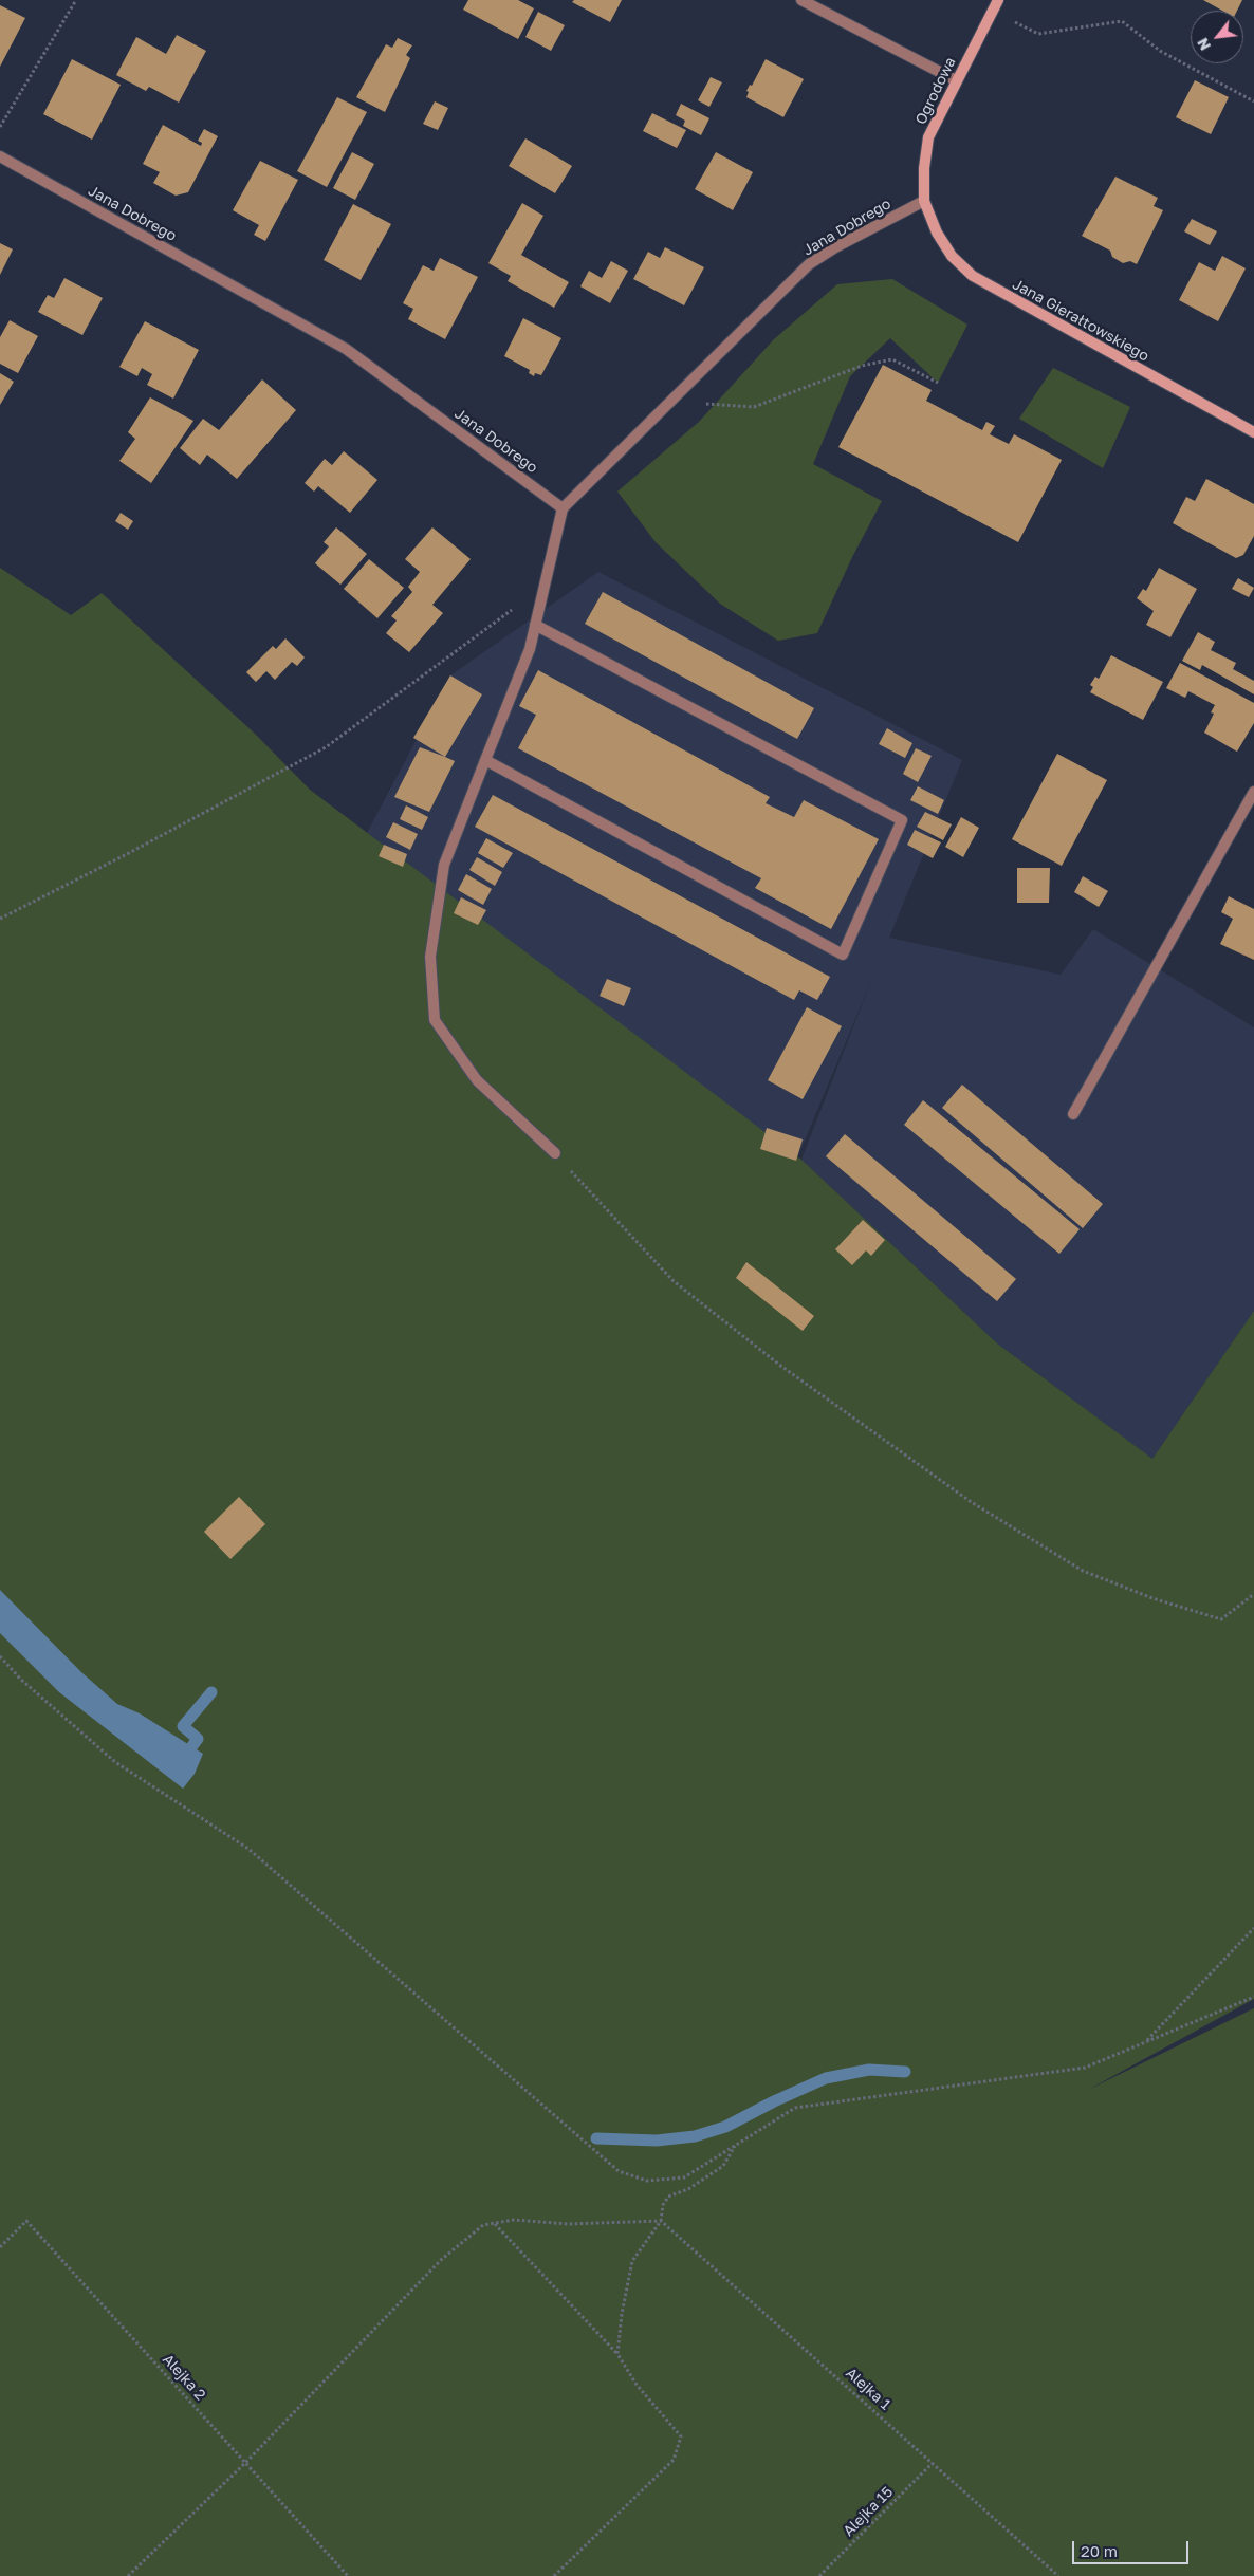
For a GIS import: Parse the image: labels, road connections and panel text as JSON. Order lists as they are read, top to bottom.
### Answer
{
  "streets": {
    "street": ["Ogrodowa", "Jana Dobrego", "Jana Gierałtowskiego"],
    "path": ["Alejka 2", "Alejka 1", "Alejka 15"]
  },
  "crossings": [
    ["Ogrodowa", "Jana Dobrego"],
    ["Ogrodowa", "Jana Gierałtowskiego"],
    ["Jana Dobrego", "Jana Gierałtowskiego"],
    ["Alejka 1", "Alejka 15"]
  ],
  "scale_bar": "20 m",
  "north": "bottom left"
}
